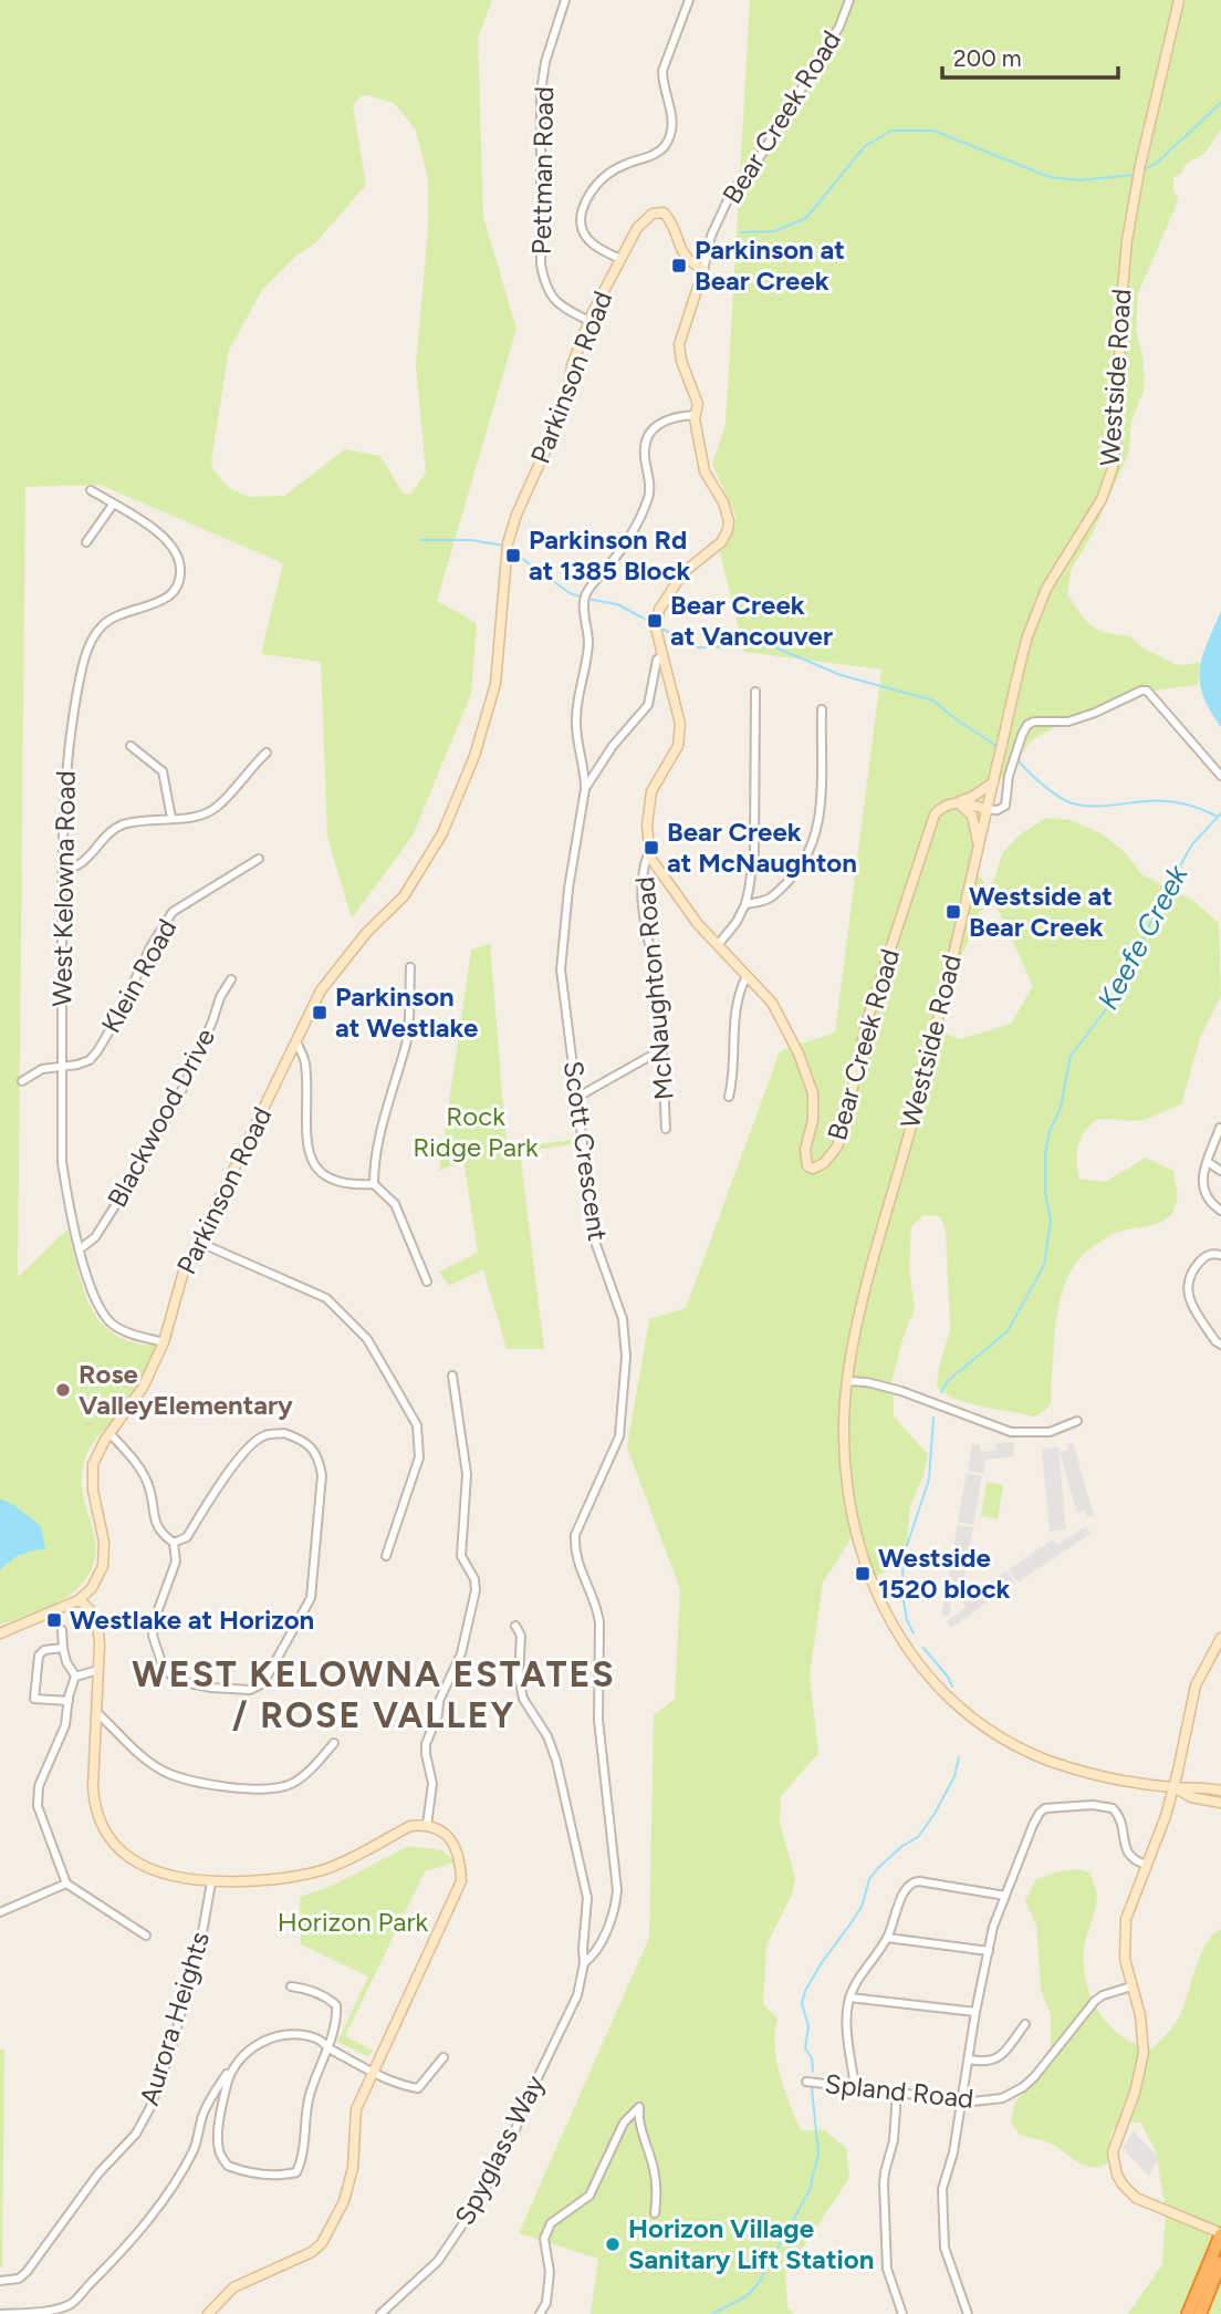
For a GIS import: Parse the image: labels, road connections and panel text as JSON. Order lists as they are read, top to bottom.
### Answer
{
  "streets": {
    "street": [
      "Bear Creek Road",
      "Pettman Road",
      "Parkinson Road",
      "Westside Road",
      "West Kelowna Road",
      "Klein Road",
      "McNaughton Road",
      "Blackwood Drive",
      "Scott Crescent",
      "Aurora Heights",
      "Spland Road",
      "Spyglass Way"
    ]
  },
  "crossings": [
    ["Bear Creek Road", "Parkinson Road"],
    ["Bear Creek Road", "McNaughton Road"],
    ["Bear Creek Road", "Scott Crescent"],
    ["Pettman Road", "Parkinson Road"],
    ["Parkinson Road", "West Kelowna Road"],
    ["West Kelowna Road", "Klein Road"],
    ["West Kelowna Road", "Blackwood Drive"],
    ["Scott Crescent", "Spyglass Way"]
  ],
  "districts": ["WEST KELOWNA ESTATES / ROSE VALLEY"],
  "water": ["Keefe Creek"],
  "parks": ["Rock Ridge Park", "Horizon Park"],
  "places": {
    "transit": [
      "Parkinson at Bear Creek",
      "Parkinson Rd at 1385 Block",
      "Bear Creek at Vancouver",
      "Bear Creek at McNaughton",
      "Westside at Bear Creek",
      "Parkinson at Westlake",
      "Westside 1520 block",
      "Westlake at Horizon"
    ],
    "other": ["Rose ValleyElementary", "Horizon Village Sanitary Lift Station"]
  },
  "scale_bar": "200 m"
}
